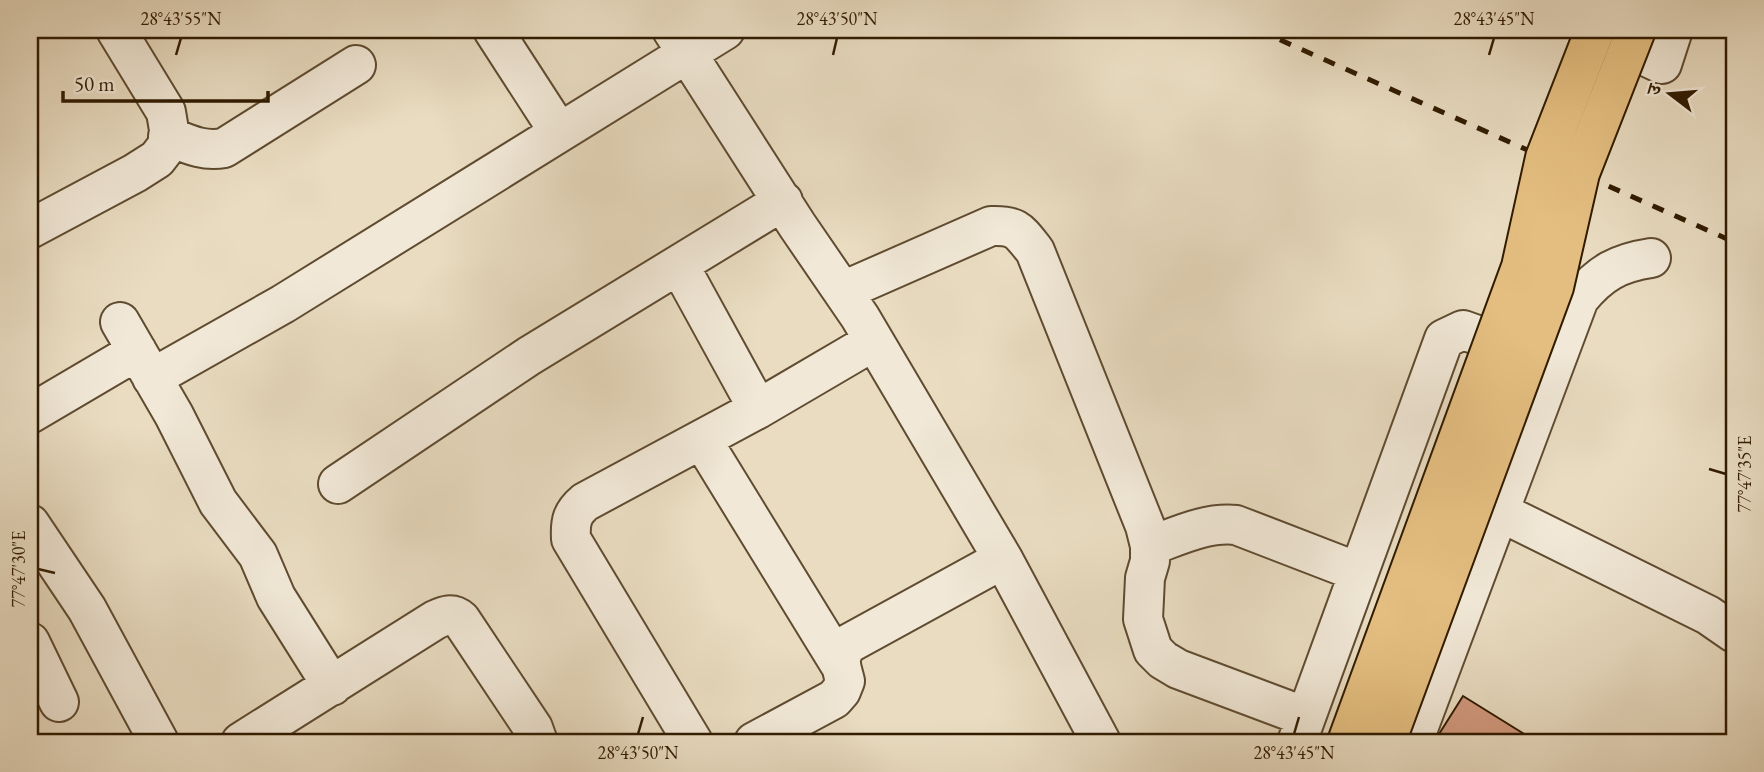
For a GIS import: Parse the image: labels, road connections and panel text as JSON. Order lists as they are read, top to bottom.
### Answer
{
  "scale_bar": "50 m",
  "north": "left",
  "coordinates": [
    "28°43'55\"N",
    "28°43'50\"N",
    "28°43'45\"N",
    "77°47'35\"E",
    "77°47'30\"E"
  ]
}
